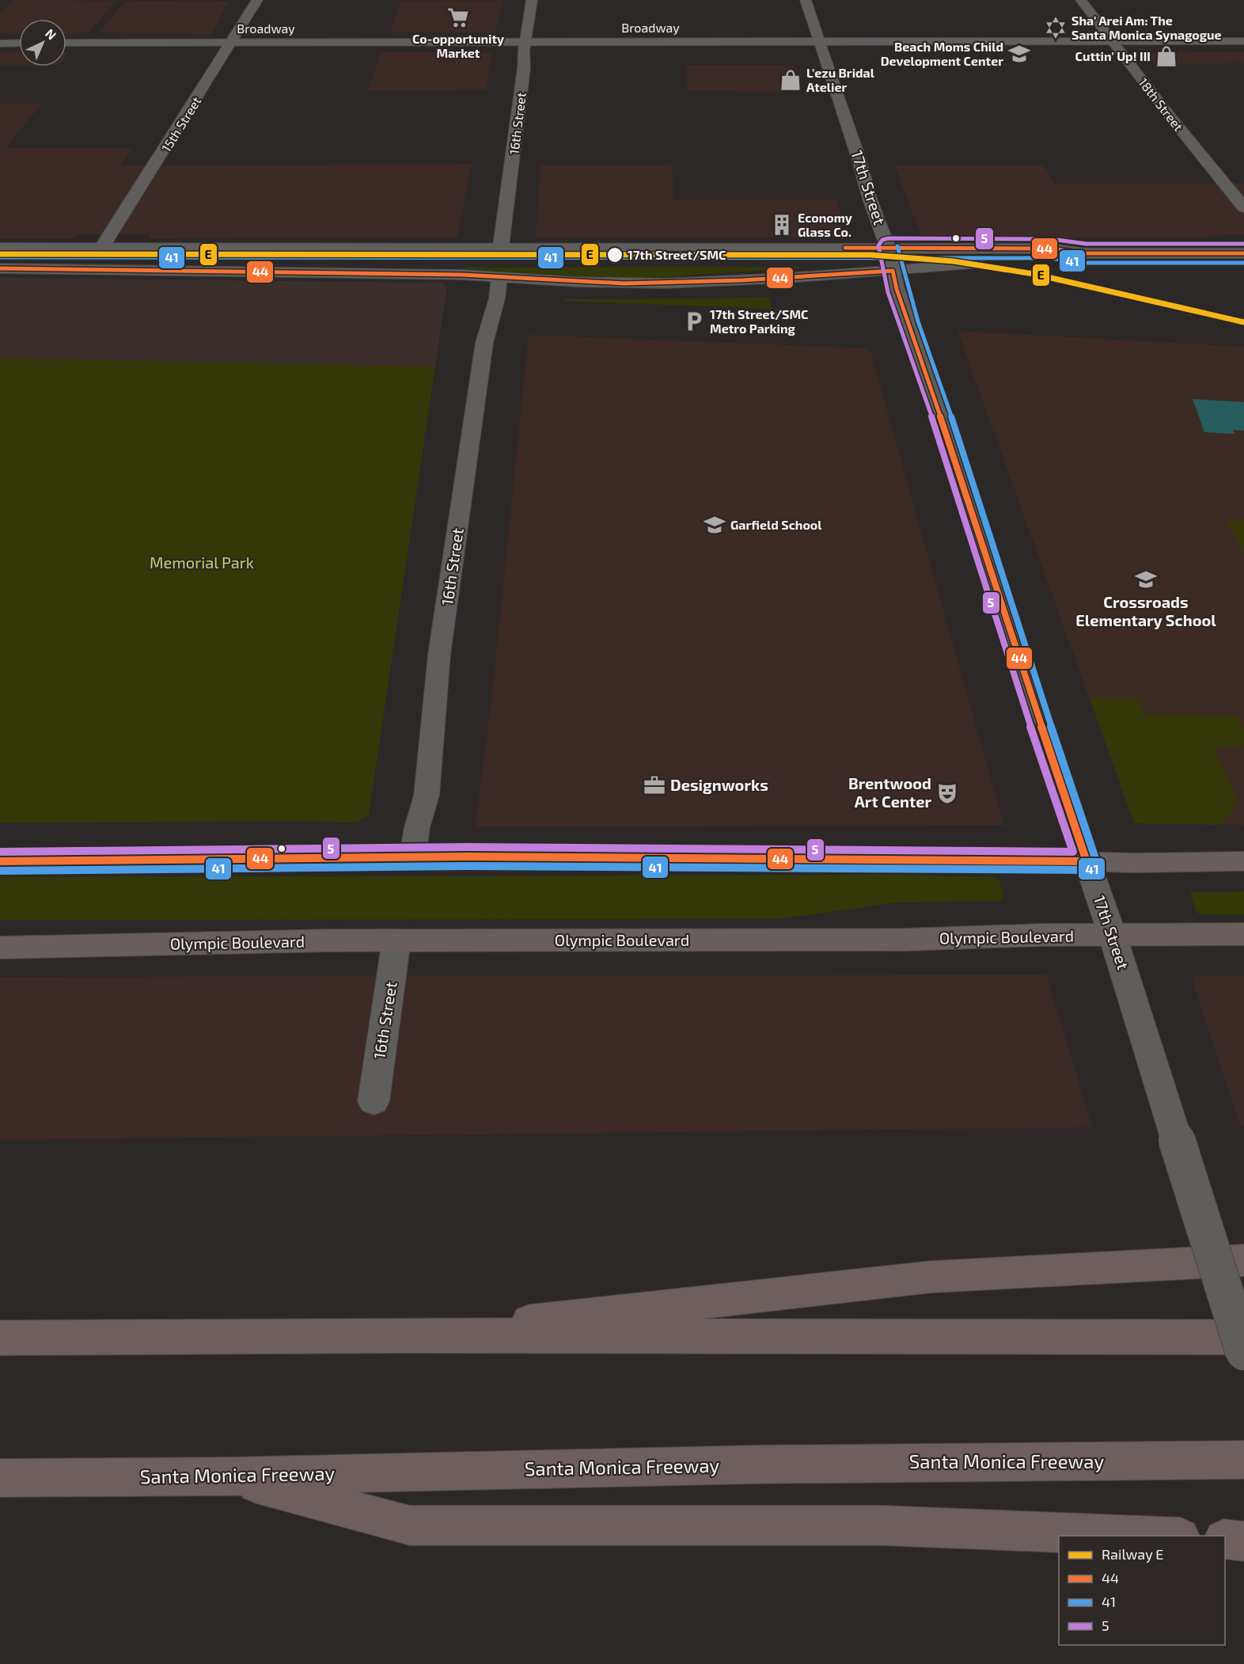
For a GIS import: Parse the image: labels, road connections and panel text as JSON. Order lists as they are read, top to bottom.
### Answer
{
  "streets": {
    "highway": ["Santa Monica Freeway"],
    "main road": ["Olympic Boulevard"],
    "street": [
      "Broadway",
      "18th Street",
      "16th Street",
      "15th Street",
      "17th Street"
    ]
  },
  "crossings": [
    ["Broadway", "18th Street"],
    ["Broadway", "16th Street"],
    ["Broadway", "15th Street"],
    ["Broadway", "17th Street"],
    ["16th Street", "Olympic Boulevard"],
    ["17th Street", "Olympic Boulevard"]
  ],
  "parks": ["Memorial Park"],
  "places": {
    "supermarket": ["Co-opportunity Market"],
    "synagogue": ["Sha' Arei Am: The Santa Monica Synagogue"],
    "school or university": ["Beach Moms Child Development Center", "Garfield School", "Crossroads Elementary School"],
    "shop": ["Cuttin' Up! III", "L'ezu Bridal Atelier"],
    "building": ["Economy Glass Co."],
    "other": ["17th Street/SMC"],
    "parking": ["17th Street/SMC Metro Parking"],
    "office": ["Designworks"],
    "theatre": ["Brentwood Art Center"]
  },
  "lines": [
    "transit line 5",
    "transit line 41",
    "transit line 44",
    "rail line E"
  ],
  "legend": [
    "Railway E",
    "44",
    "41",
    "5"
  ],
  "north": "top right"
}
